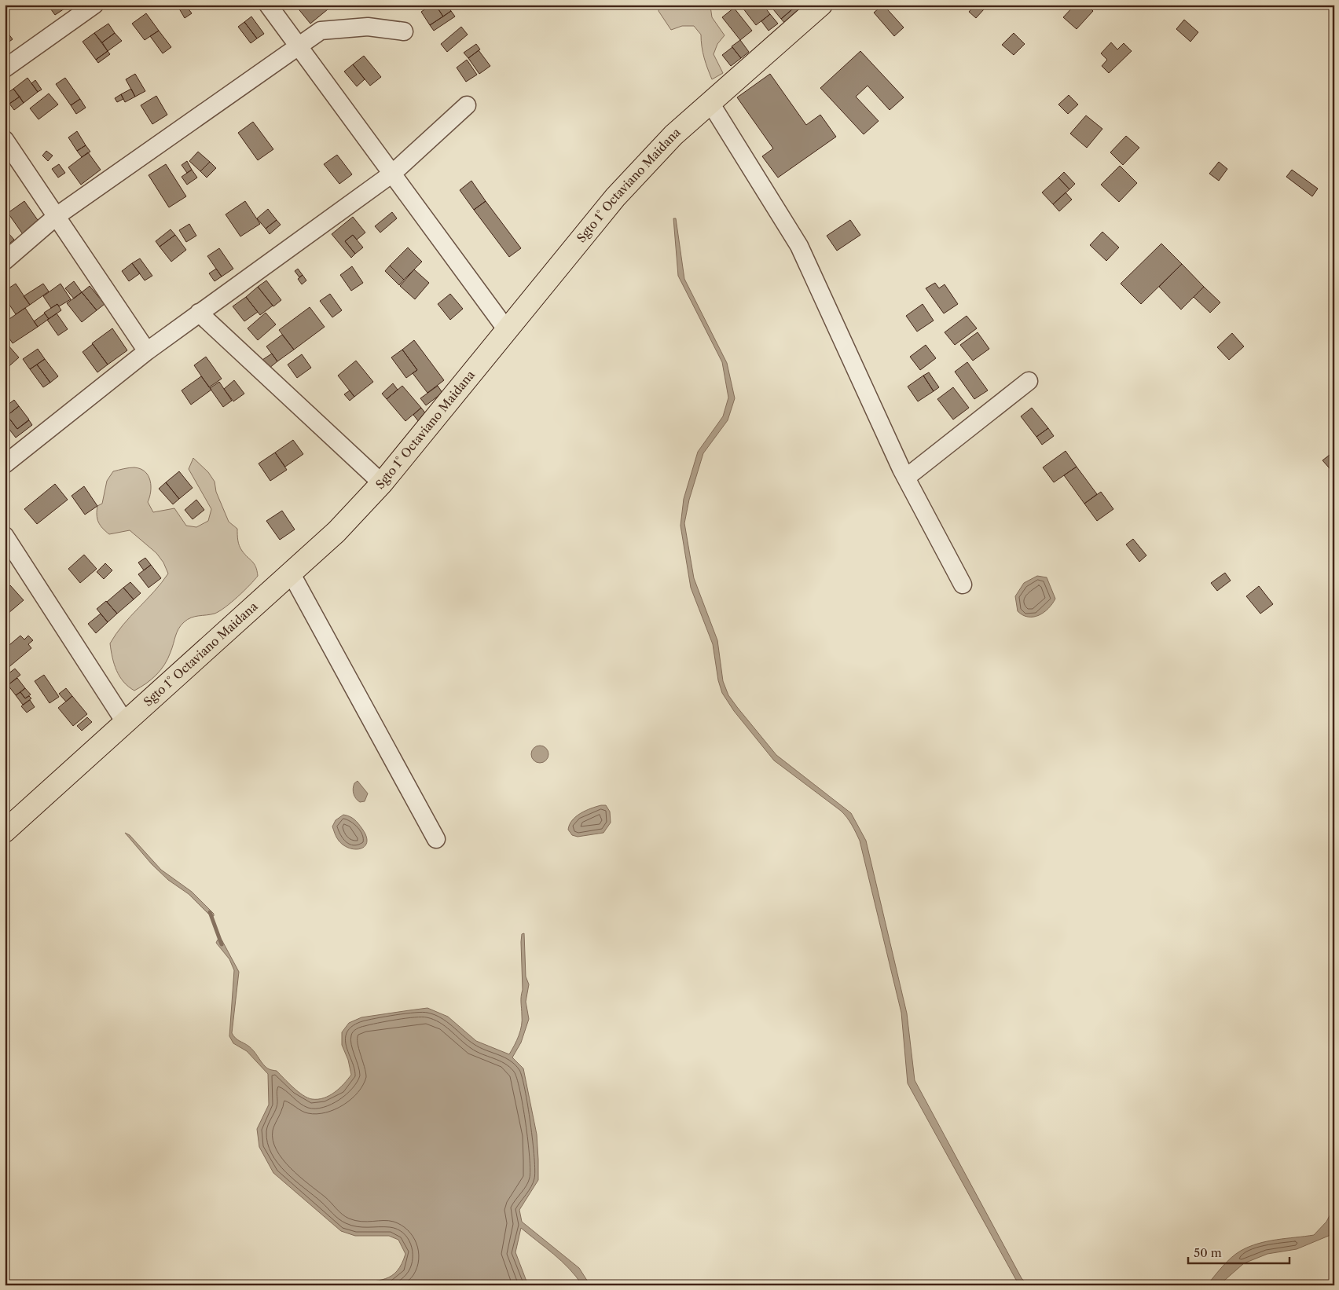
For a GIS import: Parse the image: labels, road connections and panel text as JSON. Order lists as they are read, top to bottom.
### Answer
{
  "streets": {
    "main road": ["Sgto 1° Octaviano Maidana"]
  },
  "scale_bar": "50 m"
}
